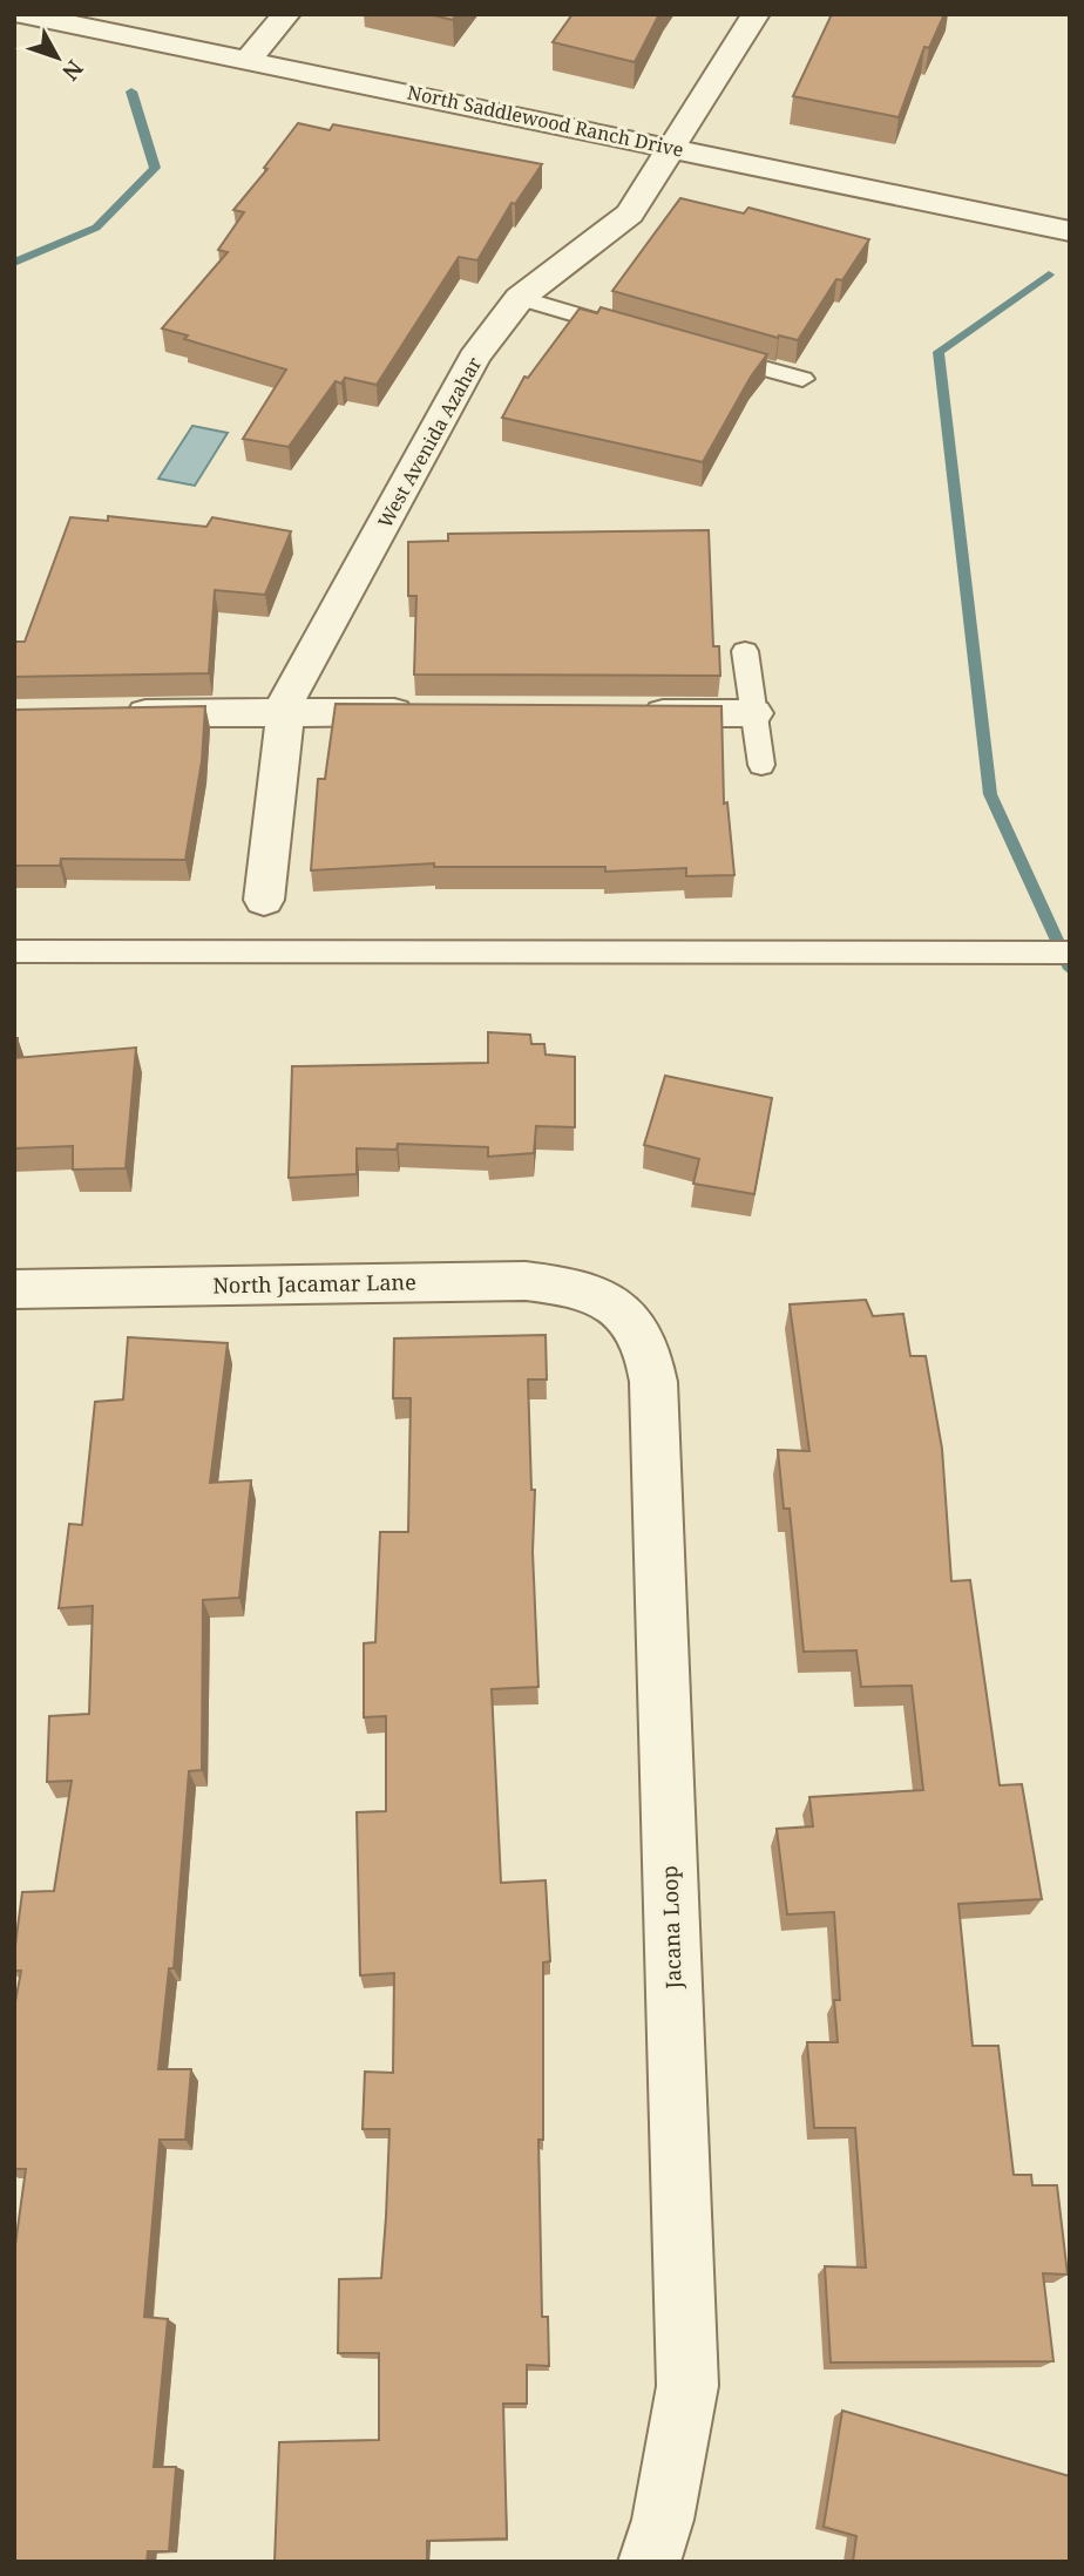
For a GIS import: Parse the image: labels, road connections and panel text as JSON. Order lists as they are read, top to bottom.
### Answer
{
  "streets": {
    "street": [
      "North Saddlewood Ranch Drive",
      "West Avenida Azahar",
      "North Jacamar Lane",
      "Jacana Loop"
    ]
  },
  "crossings": [
    ["North Saddlewood Ranch Drive", "West Avenida Azahar"],
    ["North Jacamar Lane", "Jacana Loop"]
  ],
  "north": "bottom right"
}
